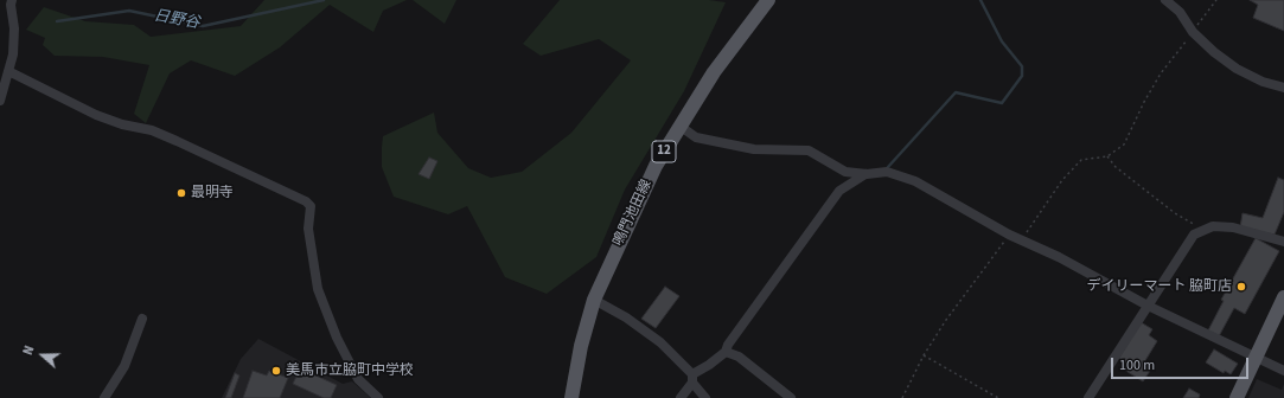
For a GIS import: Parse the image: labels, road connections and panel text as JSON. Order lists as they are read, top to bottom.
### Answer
{
  "streets": {
    "main road": ["12", "鳴門池田線"]
  },
  "water": ["日野谷"],
  "places": ["最明寺", "デイリーマート 脇町店", "美馬市立脇町中学校"],
  "scale_bar": "100 m",
  "north": "left"
}
